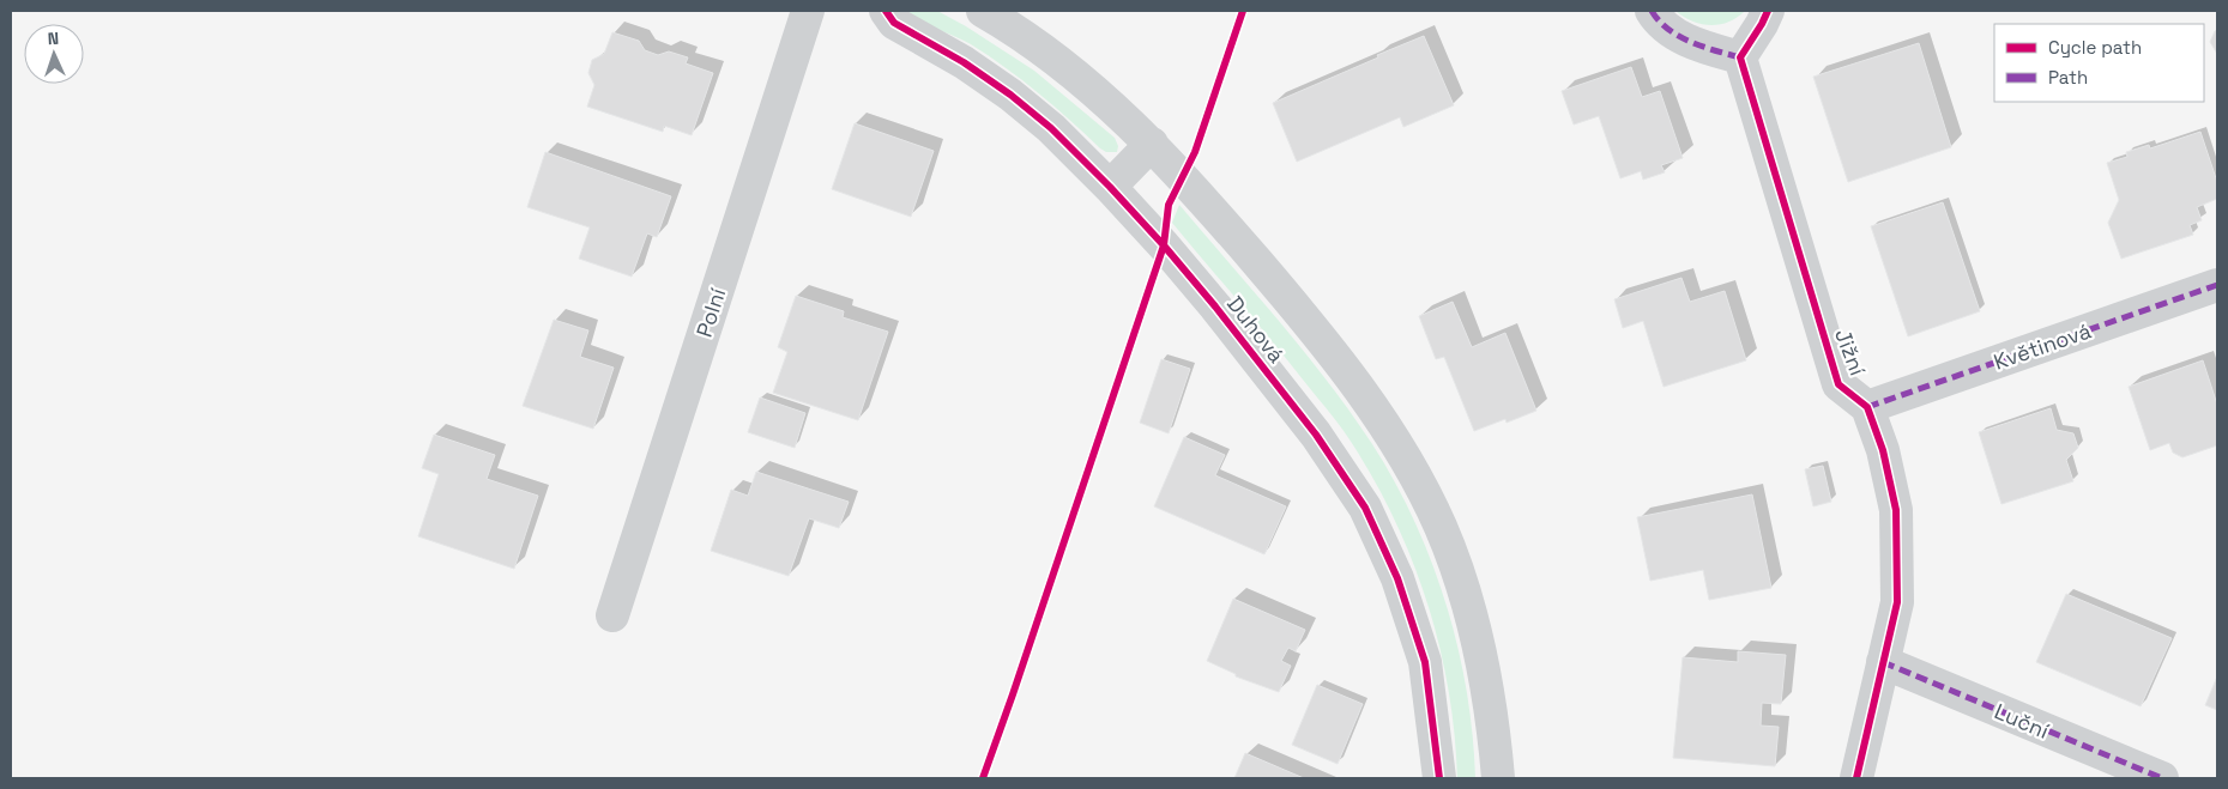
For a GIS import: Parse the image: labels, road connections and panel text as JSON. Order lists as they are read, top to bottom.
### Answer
{
  "streets": {
    "street": [
      "Polní",
      "Duhová",
      "Květinová",
      "Jižní",
      "Luční"
    ]
  },
  "crossings": [
    ["Květinová", "Jižní"]
  ],
  "legend": ["Cycle path", "Path"],
  "north": "top"
}
